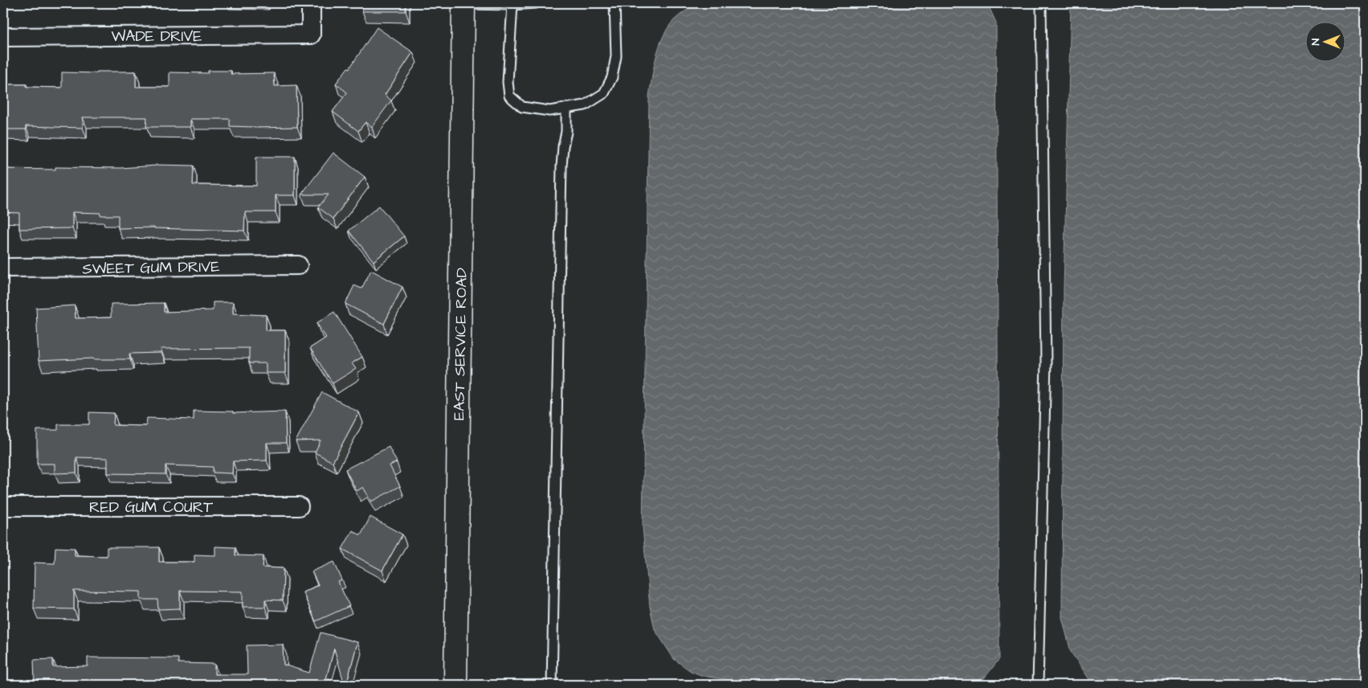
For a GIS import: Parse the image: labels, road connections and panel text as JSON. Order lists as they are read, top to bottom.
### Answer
{
  "streets": {
    "street": [
      "WADE DRIVE",
      "SWEET GUM DRIVE",
      "EAST SERVICE ROAD",
      "RED GUM COURT"
    ]
  },
  "north": "left"
}
